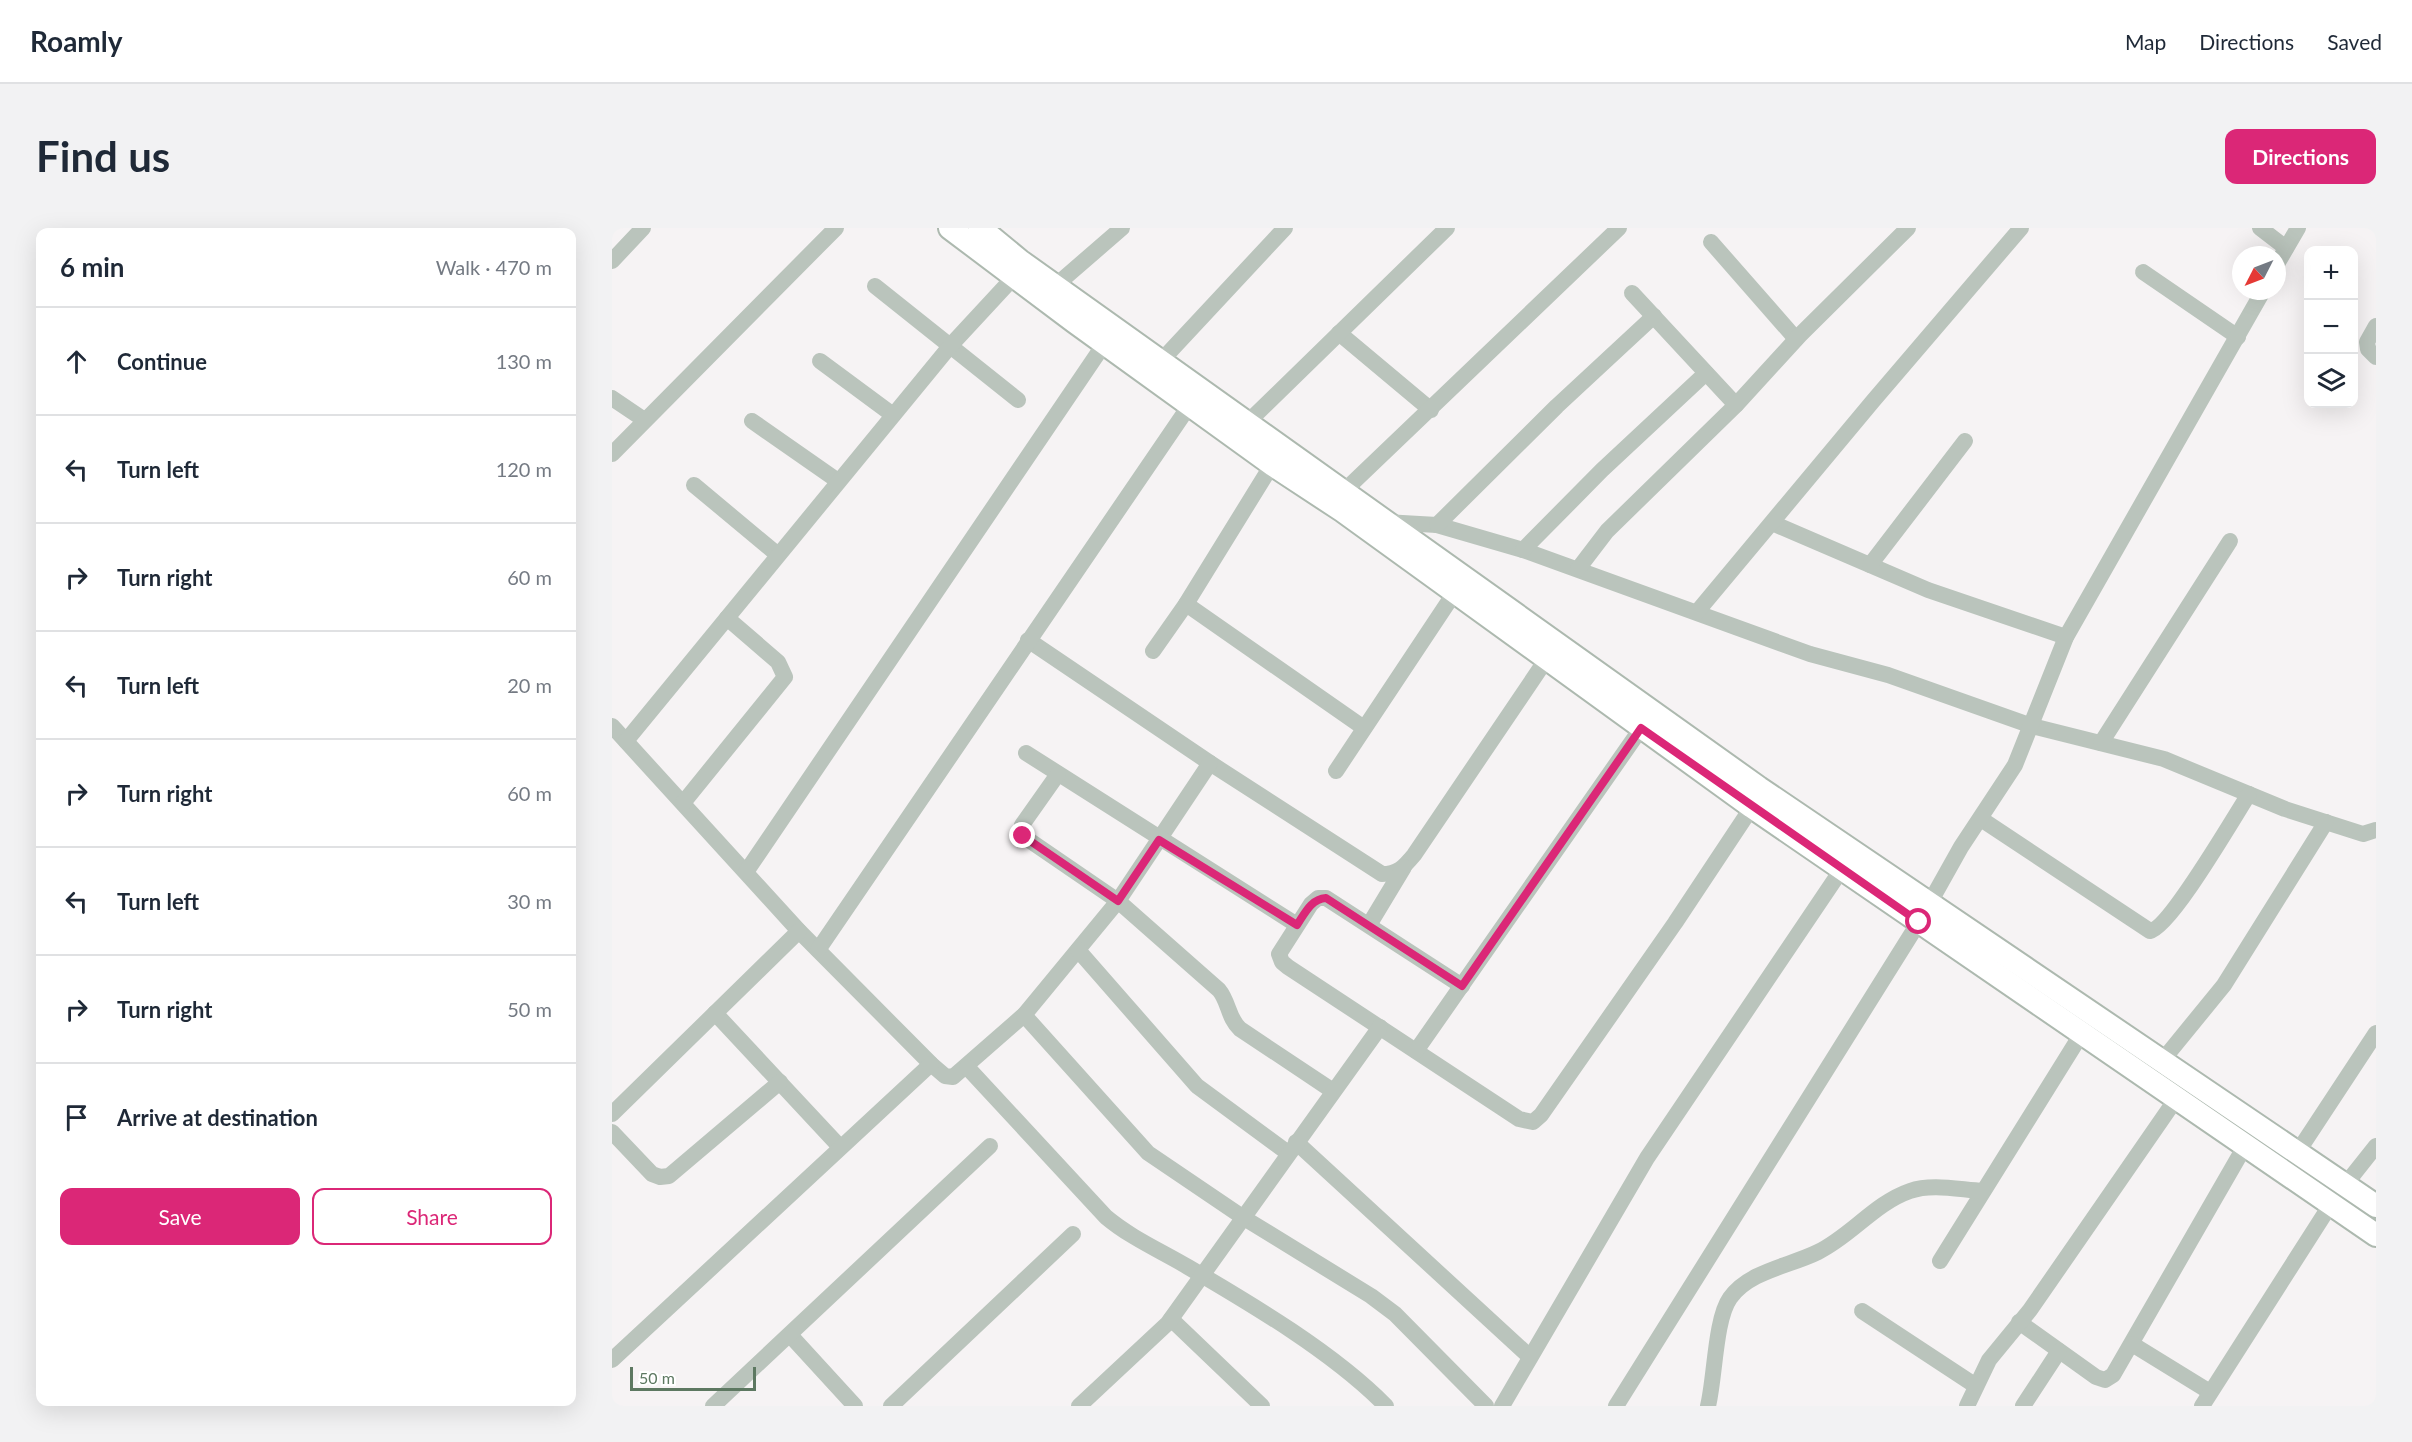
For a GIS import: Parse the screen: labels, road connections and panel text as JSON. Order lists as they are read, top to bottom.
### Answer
{
  "scale_bar": "50 m",
  "north": "bottom left",
  "page": {
    "header": "Roamly",
    "nav": ["Map", "Directions", "Saved"],
    "buttons": [
      "Directions",
      ["Save", "Share"]
    ],
    "title": "Find us",
    "heading": ["6 min", "Walk · 470 m"],
    "map_buttons": ["+", "−"],
    "list": [
      ["Continue", "130 m"],
      ["Turn left", "120 m"],
      ["Turn right", "60 m"],
      ["Turn left", "20 m"],
      ["Turn right", "60 m"],
      ["Turn left", "30 m"],
      ["Turn right", "50 m"],
      "Arrive at destination"
    ],
    "scale": "50 m"
  }
}
